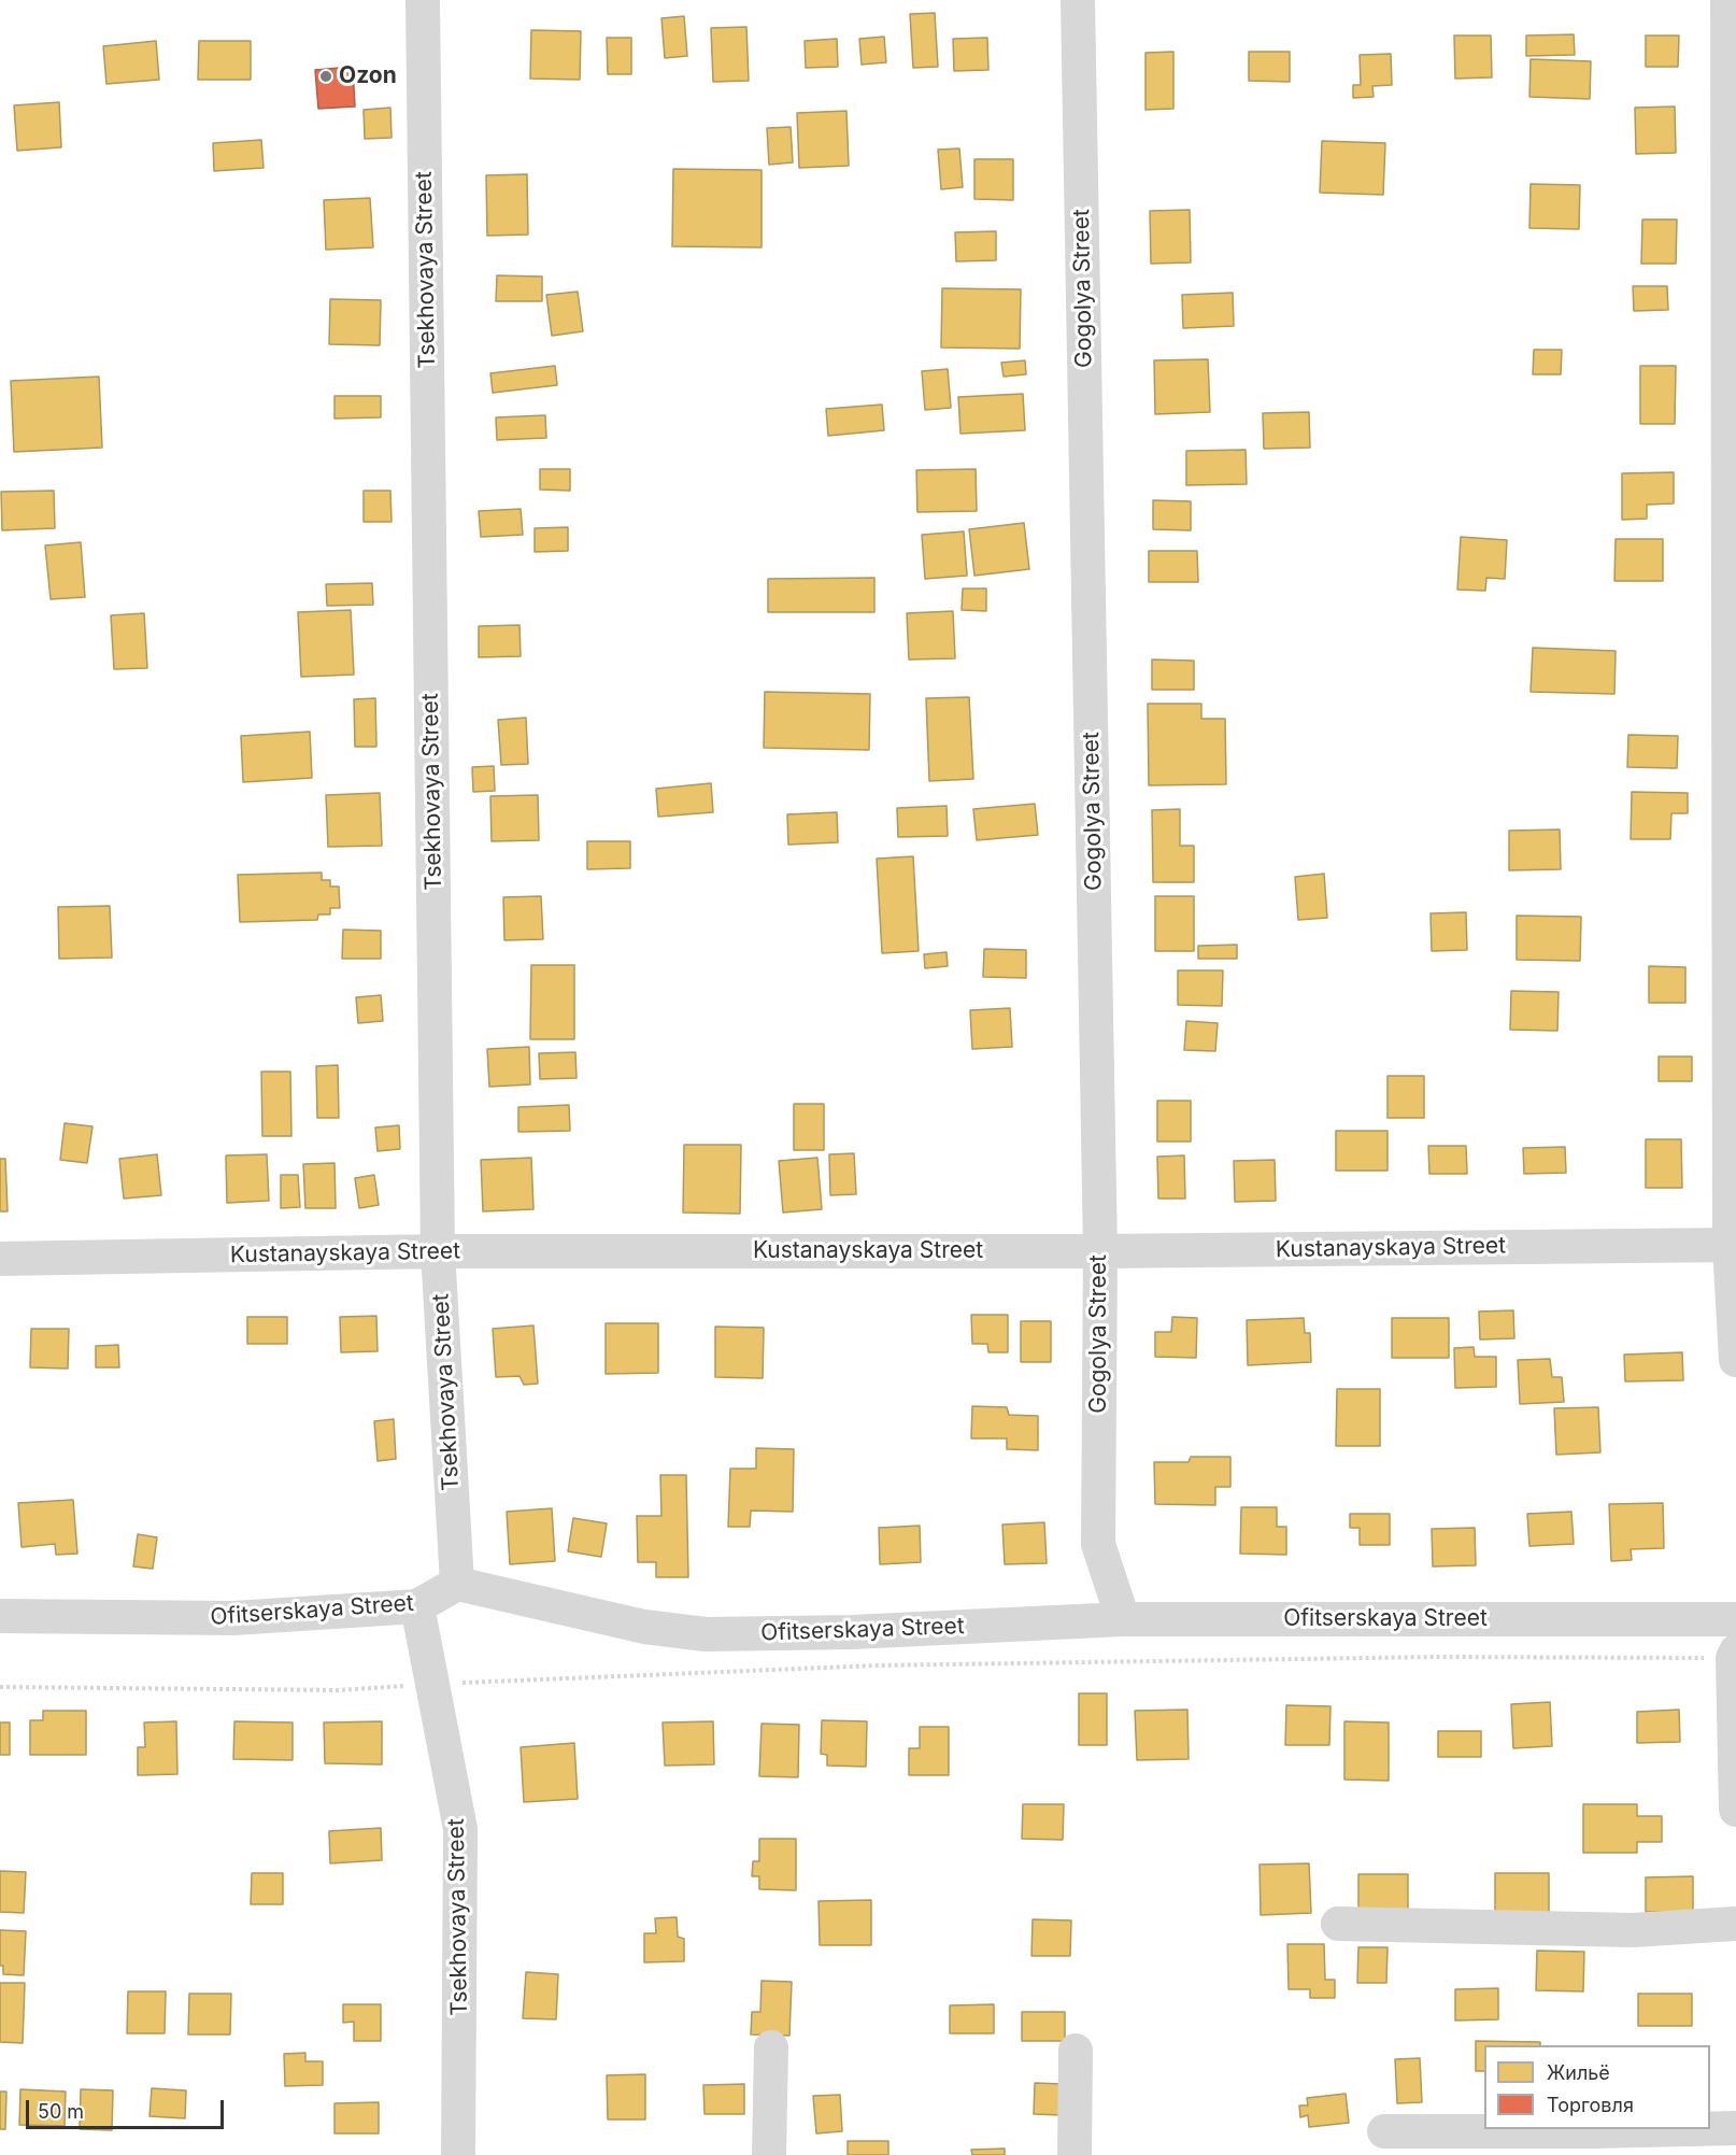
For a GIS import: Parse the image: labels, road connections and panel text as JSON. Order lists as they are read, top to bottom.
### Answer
{
  "streets": {
    "street": [
      "Tsekhovaya Street",
      "Gogolya Street",
      "Kustanayskaya Street",
      "Ofitserskaya Street"
    ]
  },
  "crossings": [
    ["Tsekhovaya Street", "Kustanayskaya Street"],
    ["Tsekhovaya Street", "Ofitserskaya Street"],
    ["Gogolya Street", "Kustanayskaya Street"],
    ["Gogolya Street", "Ofitserskaya Street"]
  ],
  "places": ["Ozon"],
  "legend": ["Жильё", "Торговля"],
  "scale_bar": "50 m"
}
